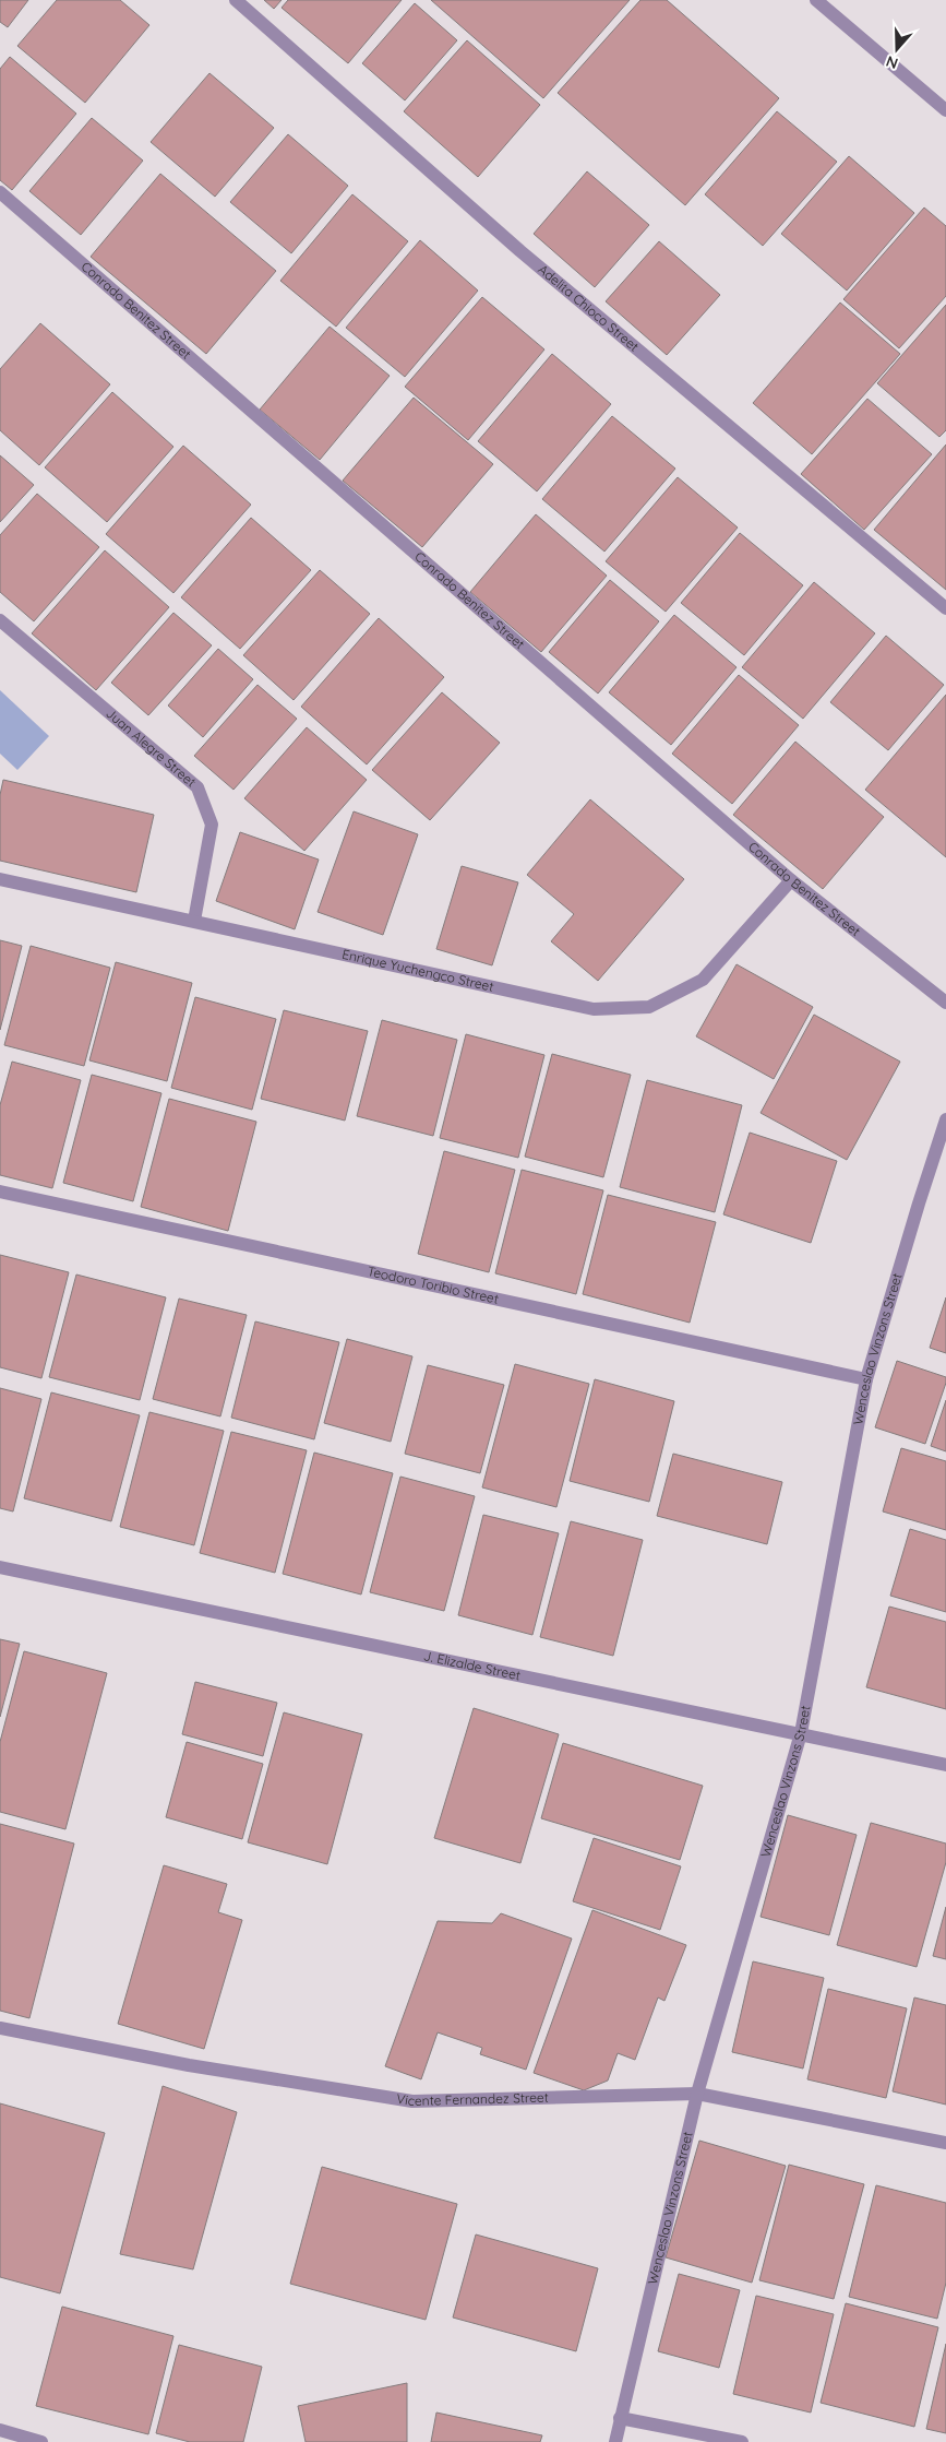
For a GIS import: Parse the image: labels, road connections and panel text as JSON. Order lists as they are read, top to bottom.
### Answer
{
  "streets": {
    "street": [
      "Adelita Chioco Street",
      "Conrado Benitez Street",
      "Juan Alegre Street",
      "Enrique Yuchengco Street",
      "Teodoro Toribio Street",
      "Wenceslao Vinzons Street",
      "J. Elizalde Street",
      "Vicente Fernandez Street"
    ]
  },
  "crossings": [
    ["Conrado Benitez Street", "Enrique Yuchengco Street"],
    ["Juan Alegre Street", "Enrique Yuchengco Street"],
    ["Teodoro Toribio Street", "Wenceslao Vinzons Street"],
    ["Wenceslao Vinzons Street", "J. Elizalde Street"],
    ["Wenceslao Vinzons Street", "Vicente Fernandez Street"]
  ],
  "north": "bottom"
}
